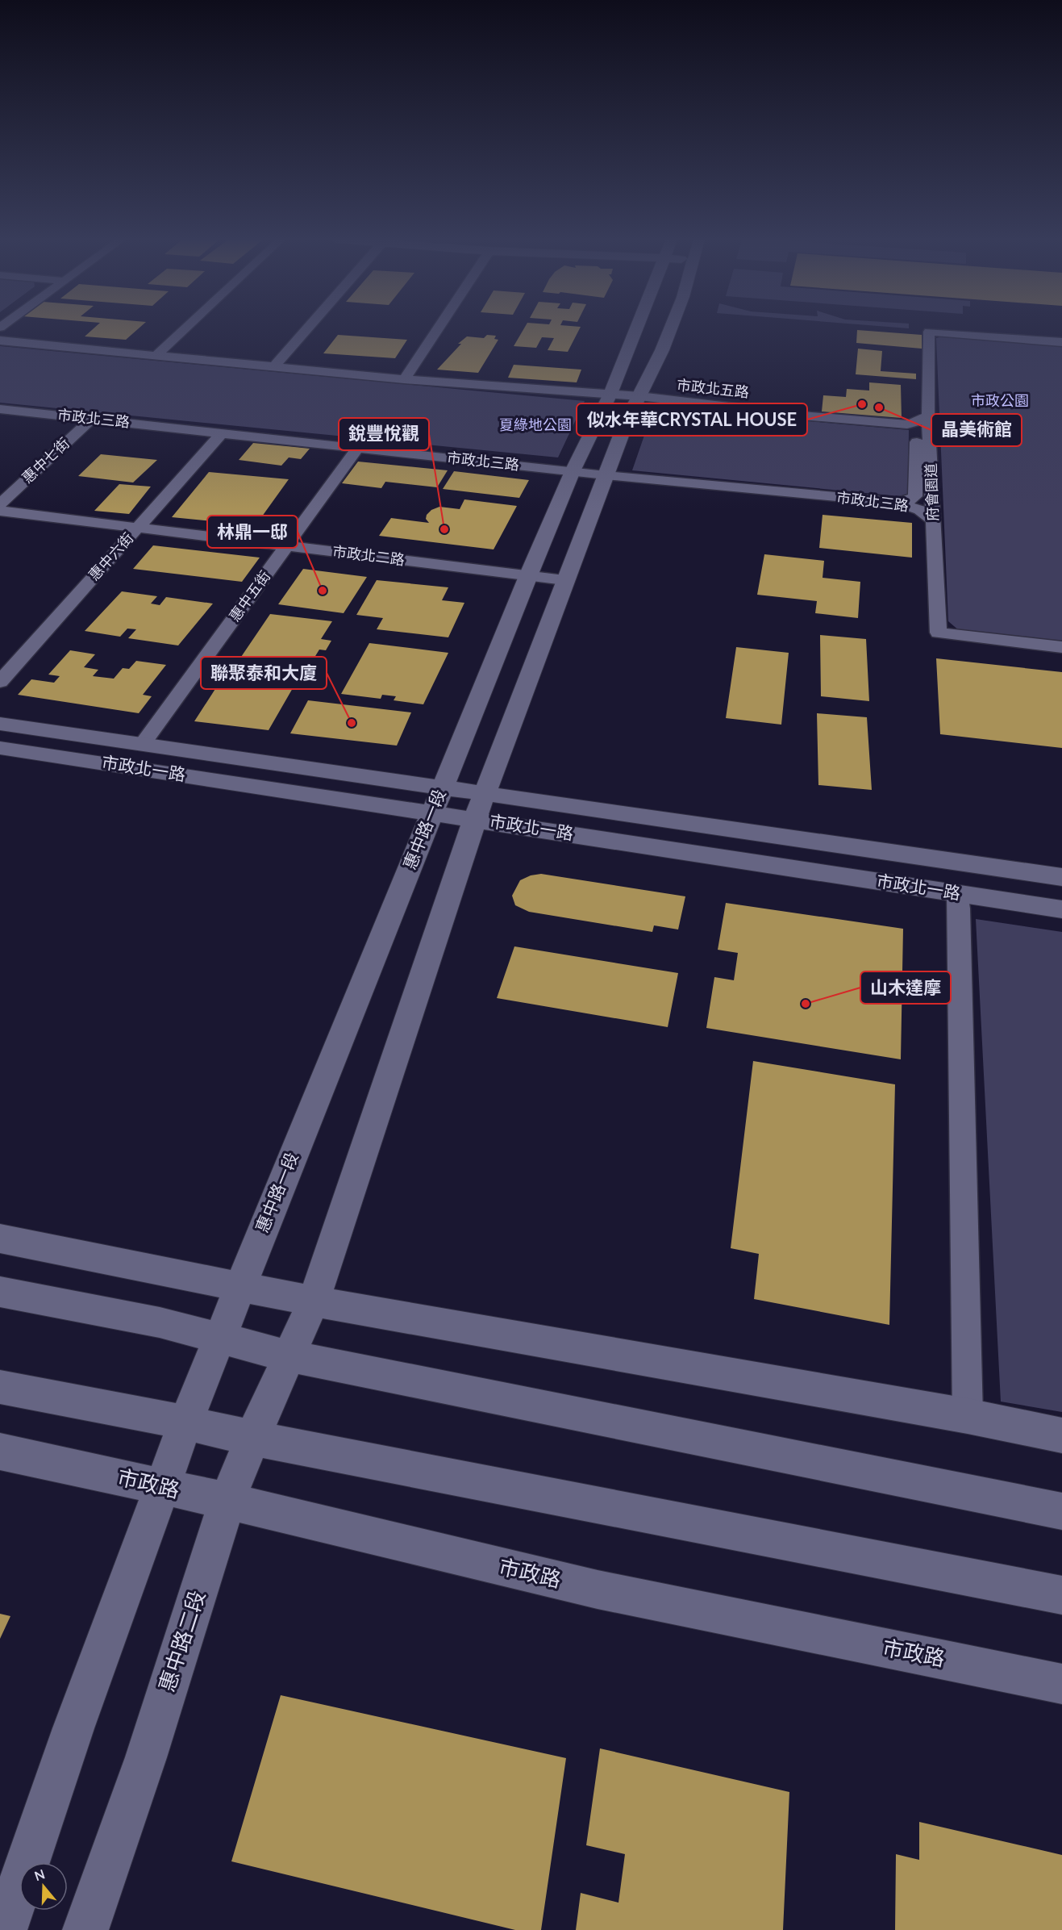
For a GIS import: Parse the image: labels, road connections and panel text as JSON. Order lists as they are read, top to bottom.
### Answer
{
  "streets": {
    "street": [
      "市政北五路",
      "市政北三路",
      "惠中七街",
      "府會園道",
      "市政北二路",
      "惠中六街",
      "惠中五街",
      "市政北一路",
      "惠中路一段",
      "市政路",
      "惠中路二段"
    ]
  },
  "crossings": [
    ["市政北五路", "府會園道"],
    ["市政北五路", "惠中路一段"],
    ["市政北三路", "惠中七街"],
    ["市政北三路", "府會園道"],
    ["市政北三路", "惠中六街"],
    ["市政北三路", "惠中五街"],
    ["市政北三路", "惠中路一段"],
    ["市政北二路", "惠中六街"],
    ["市政北二路", "惠中五街"],
    ["市政北二路", "惠中路一段"],
    ["惠中五街", "市政北一路"],
    ["市政北一路", "惠中路一段"],
    ["市政路", "惠中路二段"]
  ],
  "parks": ["市政公園", "夏綠地公園"],
  "places": [
    "似水年華CRYSTAL HOUSE",
    "晶美術館",
    "銳豐悅觀",
    "林鼎一邸",
    "聯聚泰和大廈",
    "山木達摩"
  ],
  "north": "top"
}
